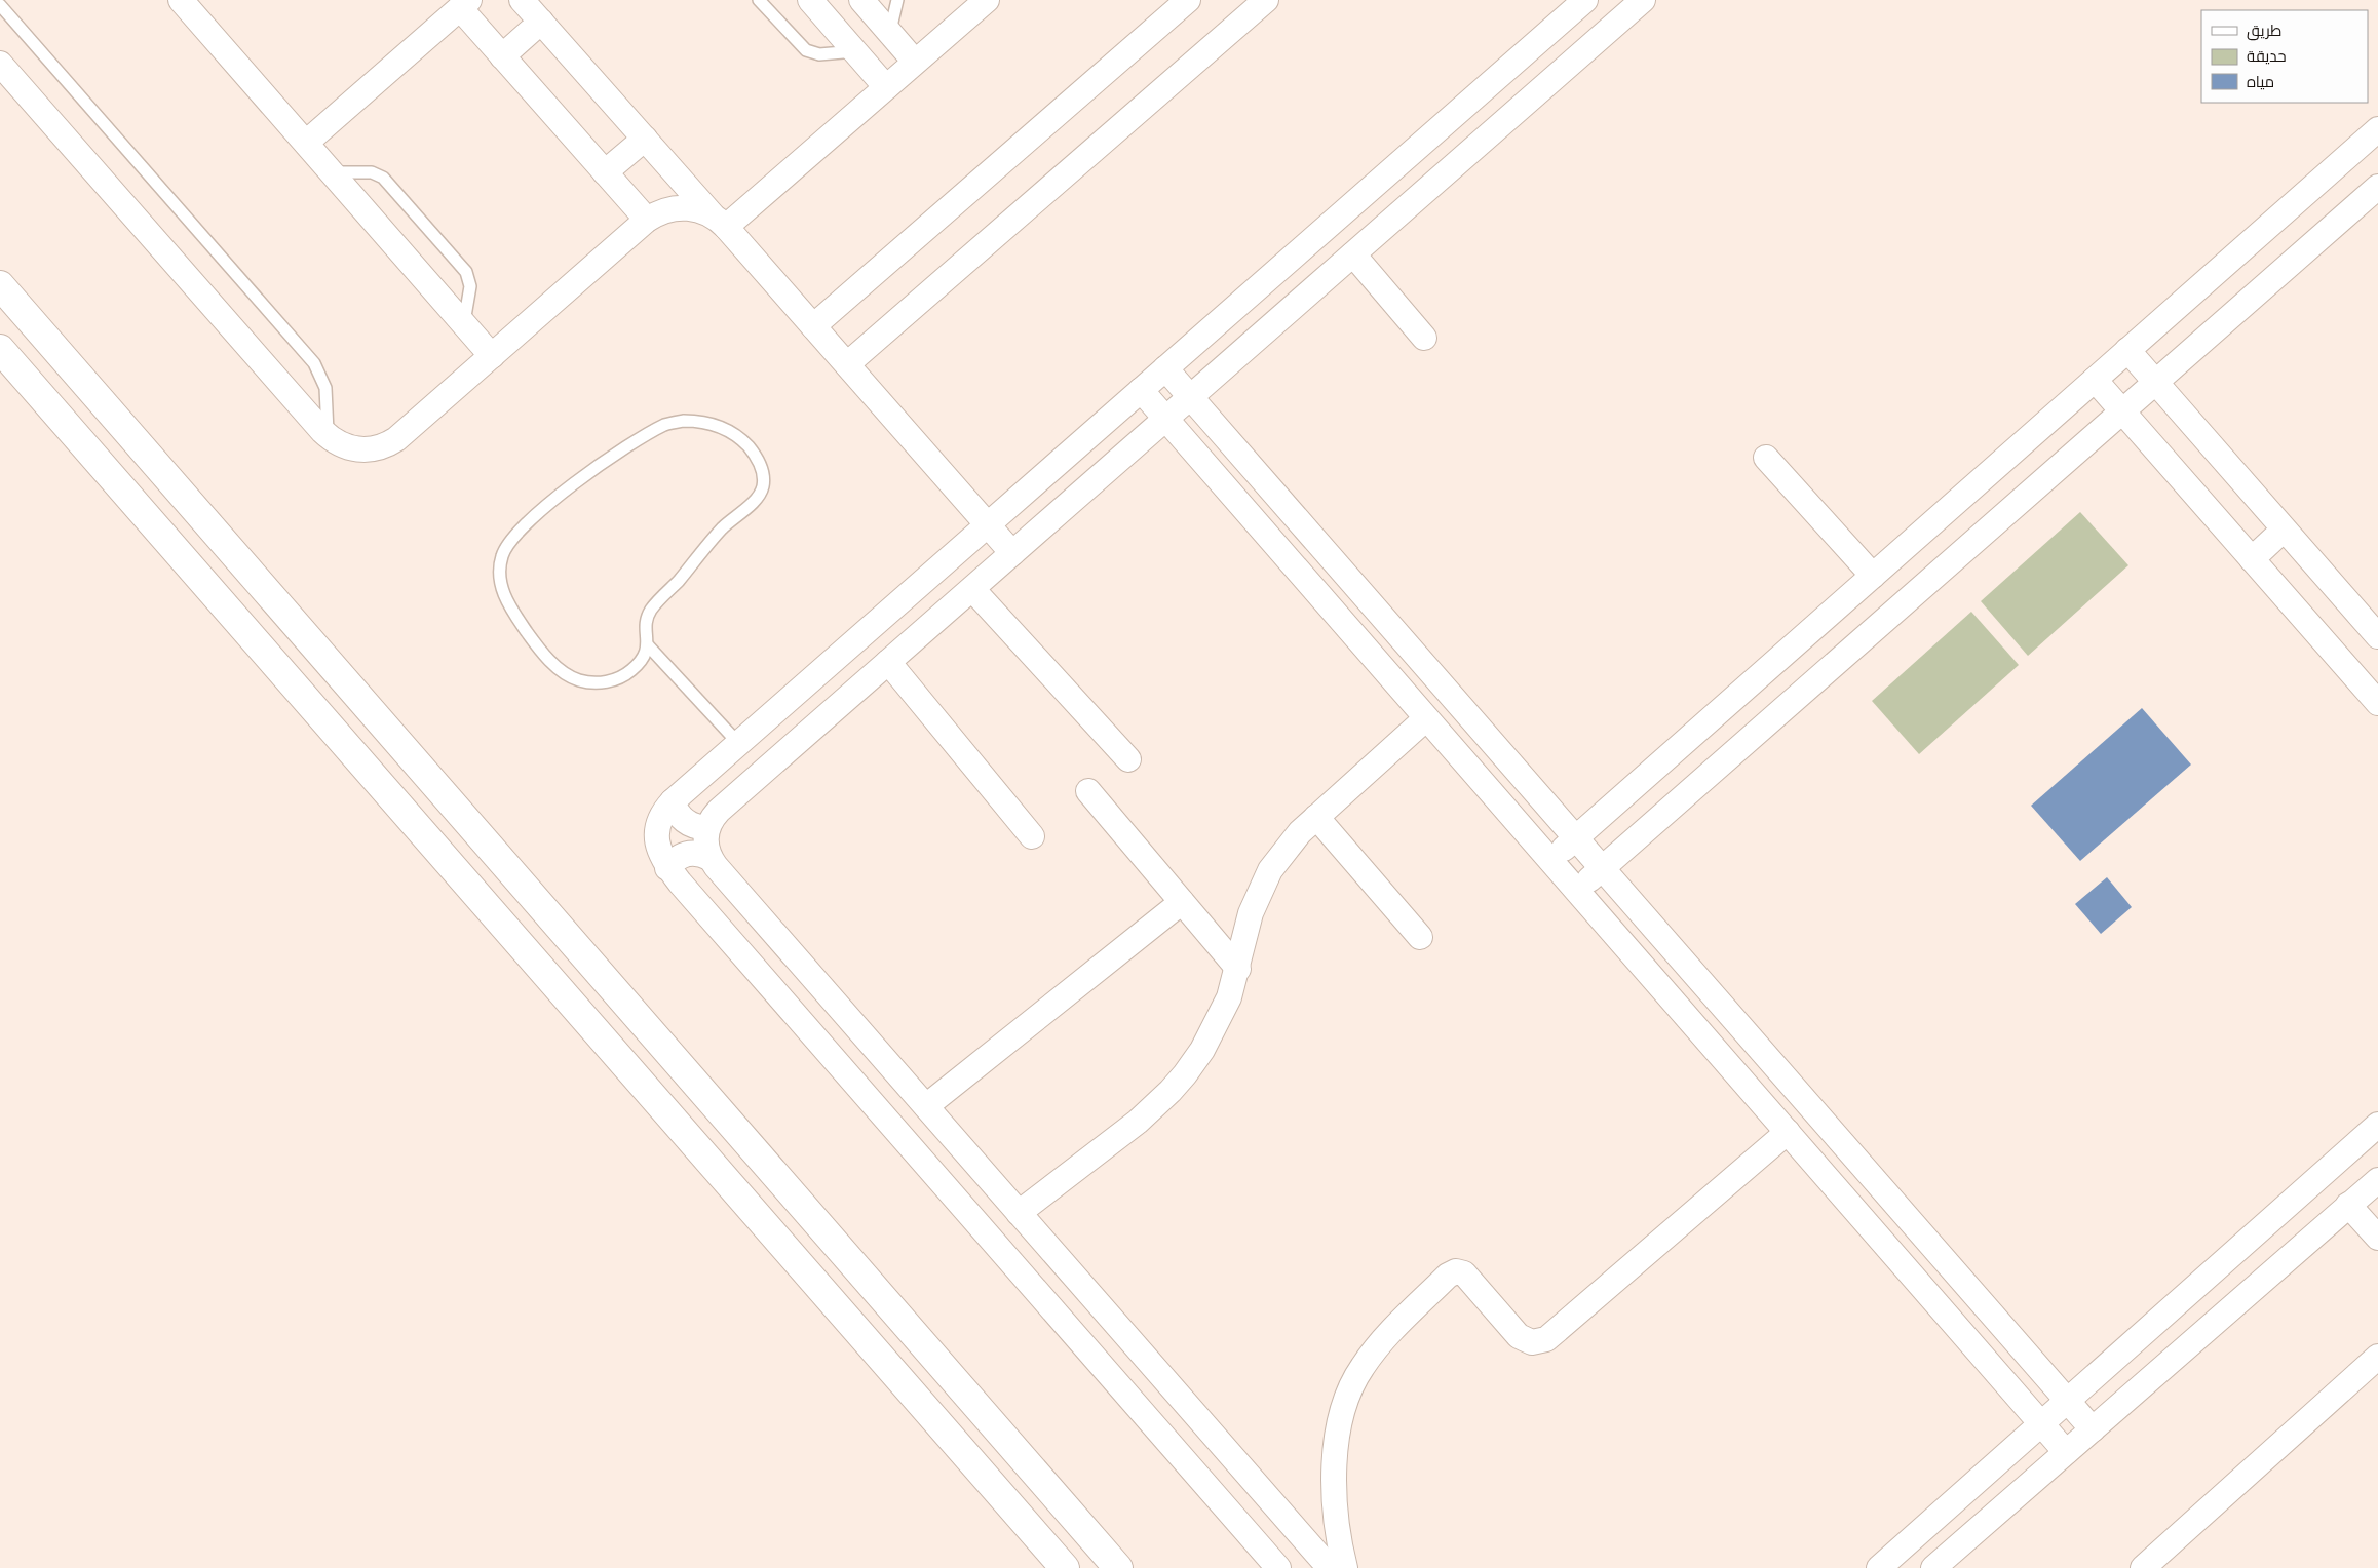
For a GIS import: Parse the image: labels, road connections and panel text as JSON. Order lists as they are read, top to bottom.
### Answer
{
  "legend": ["طريق", "حديقة", "مياه"]
}
